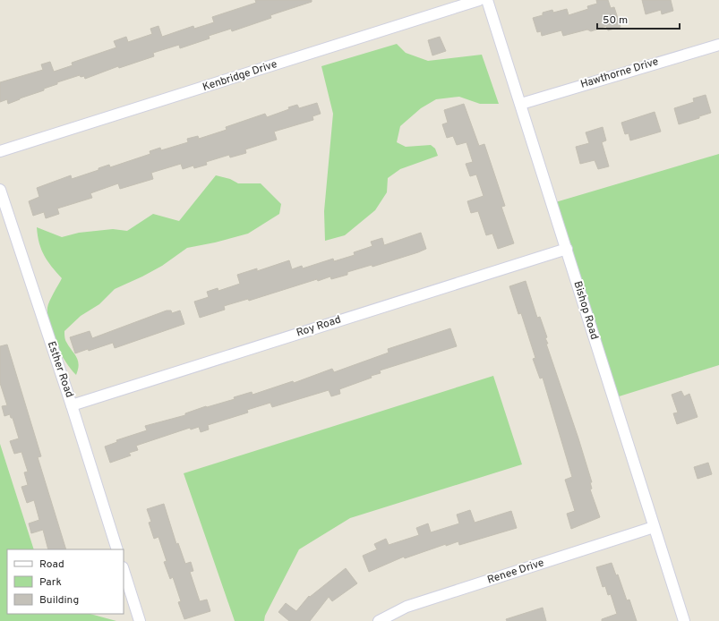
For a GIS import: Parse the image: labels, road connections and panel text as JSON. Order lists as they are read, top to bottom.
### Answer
{
  "streets": {
    "street": [
      "Hawthorne Drive",
      "Kenbridge Drive",
      "Bishop Road",
      "Roy Road",
      "Esther Road",
      "Renee Drive"
    ]
  },
  "crossings": [
    ["Hawthorne Drive", "Bishop Road"],
    ["Bishop Road", "Roy Road"],
    ["Bishop Road", "Renee Drive"],
    ["Roy Road", "Esther Road"]
  ],
  "legend": ["Road", "Park", "Building"],
  "scale_bar": "50 m"
}
